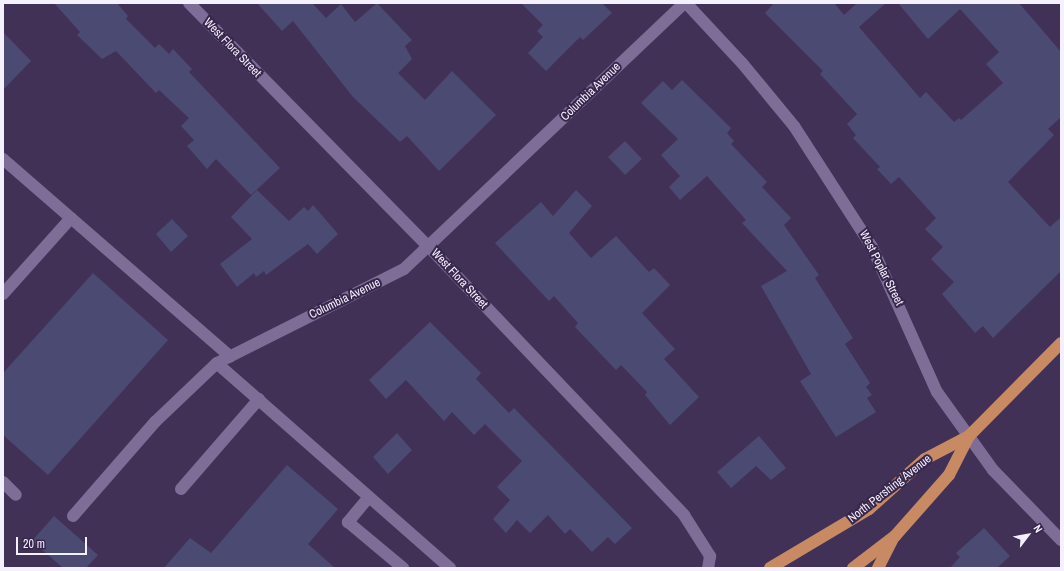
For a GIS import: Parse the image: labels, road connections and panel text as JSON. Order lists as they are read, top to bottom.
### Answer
{
  "streets": {
    "main road": ["North Pershing Avenue"],
    "street": ["West Flora Street", "Columbia Avenue", "West Poplar Street"]
  },
  "crossings": [
    ["West Flora Street", "Columbia Avenue"],
    ["Columbia Avenue", "West Poplar Street"],
    ["West Poplar Street", "North Pershing Avenue"]
  ],
  "scale_bar": "20 m",
  "north": "top right"
}
